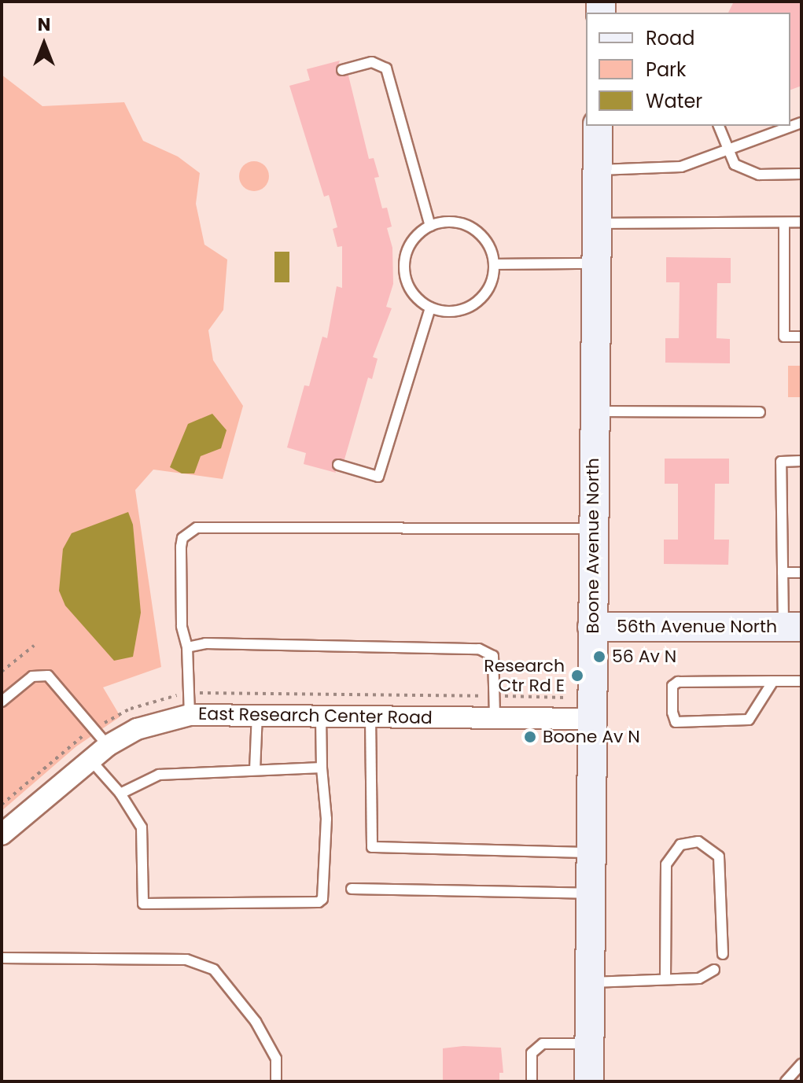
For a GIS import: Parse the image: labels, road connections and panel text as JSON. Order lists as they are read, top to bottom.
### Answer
{
  "streets": {
    "street": ["Boone Avenue North", "56th Avenue North", "East Research Center Road"]
  },
  "crossings": [
    ["Boone Avenue North", "56th Avenue North"],
    ["Boone Avenue North", "East Research Center Road"]
  ],
  "places": ["56 Av N", "Research Ctr Rd E", "Boone Av N"],
  "legend": ["Road", "Park", "Water"],
  "north": "top"
}
